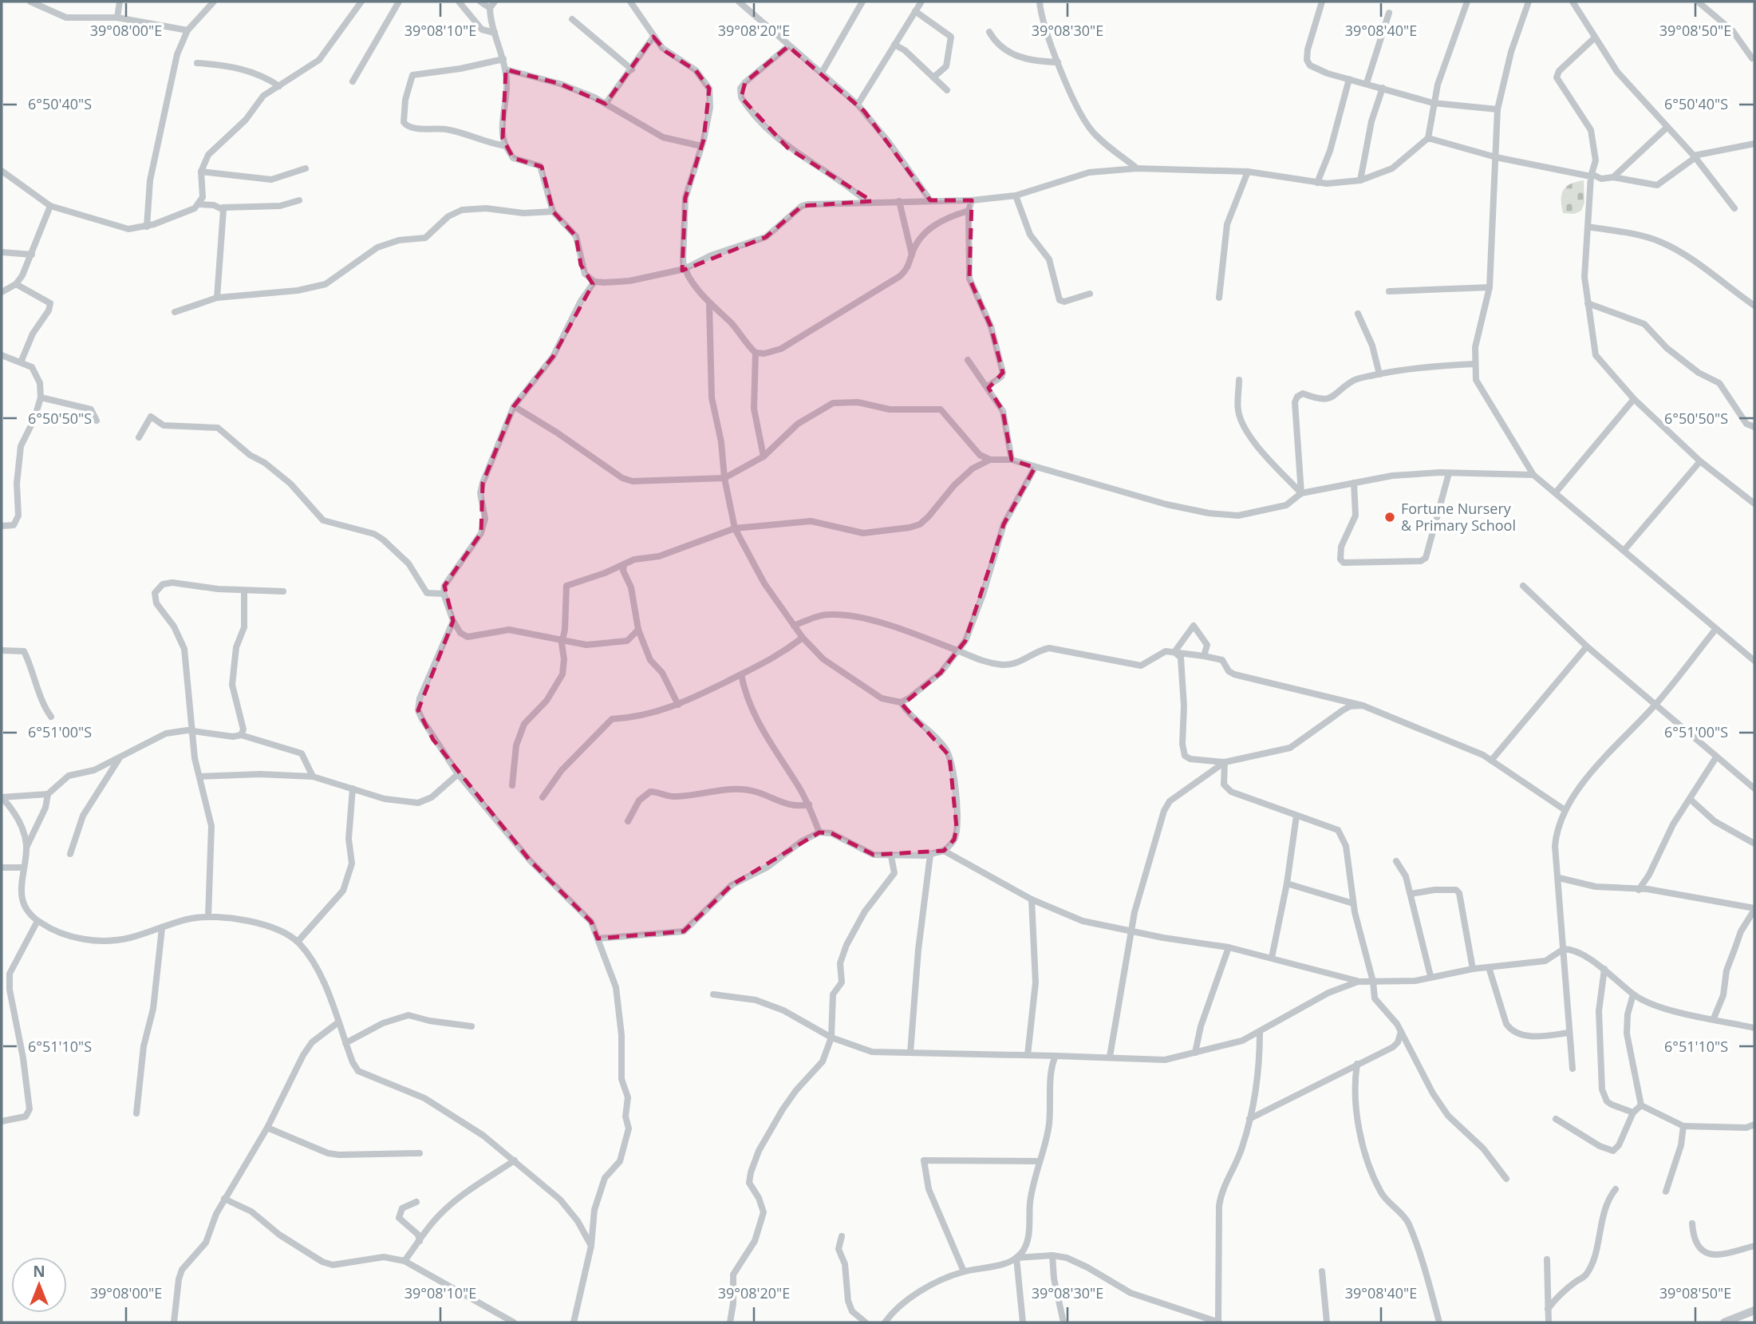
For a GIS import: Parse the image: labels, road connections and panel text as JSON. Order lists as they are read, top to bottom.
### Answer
{
  "places": ["Fortune Nursery & Primary School"],
  "north": "top",
  "coordinates": [
    "39°08'00\"E",
    "39°08'10\"E",
    "39°08'20\"E",
    "39°08'30\"E",
    "39°08'40\"E",
    "39°08'50\"E",
    "6°50'40\"S",
    "6°50'50\"S",
    "6°51'00\"S",
    "6°51'10\"S"
  ]
}
